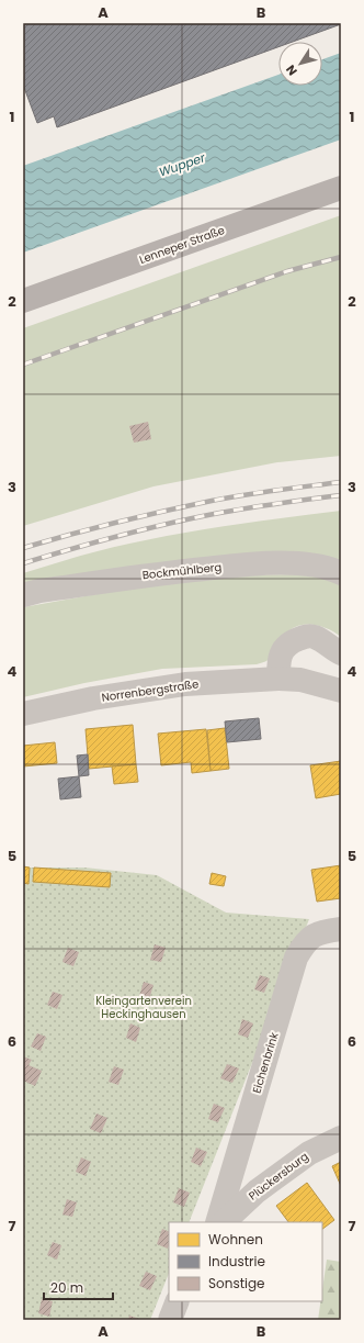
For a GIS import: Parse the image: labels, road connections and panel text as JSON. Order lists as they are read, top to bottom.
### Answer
{
  "streets": {
    "main road": ["Lenneper Straße"],
    "street": [
      "Bockmühlberg",
      "Norrenbergstraße",
      "Eichenbrink",
      "Plückersburg"
    ]
  },
  "water": ["Wupper"],
  "parks": ["Kleingartenverein Heckinghausen"],
  "legend": ["Wohnen", "Industrie", "Sonstige"],
  "scale_bar": "20 m",
  "north": "bottom left",
  "grid": {
    "columns": ["A", "B"],
    "rows": [
      "1",
      "2",
      "3",
      "4",
      "5",
      "6",
      "7"
    ]
  }
}
